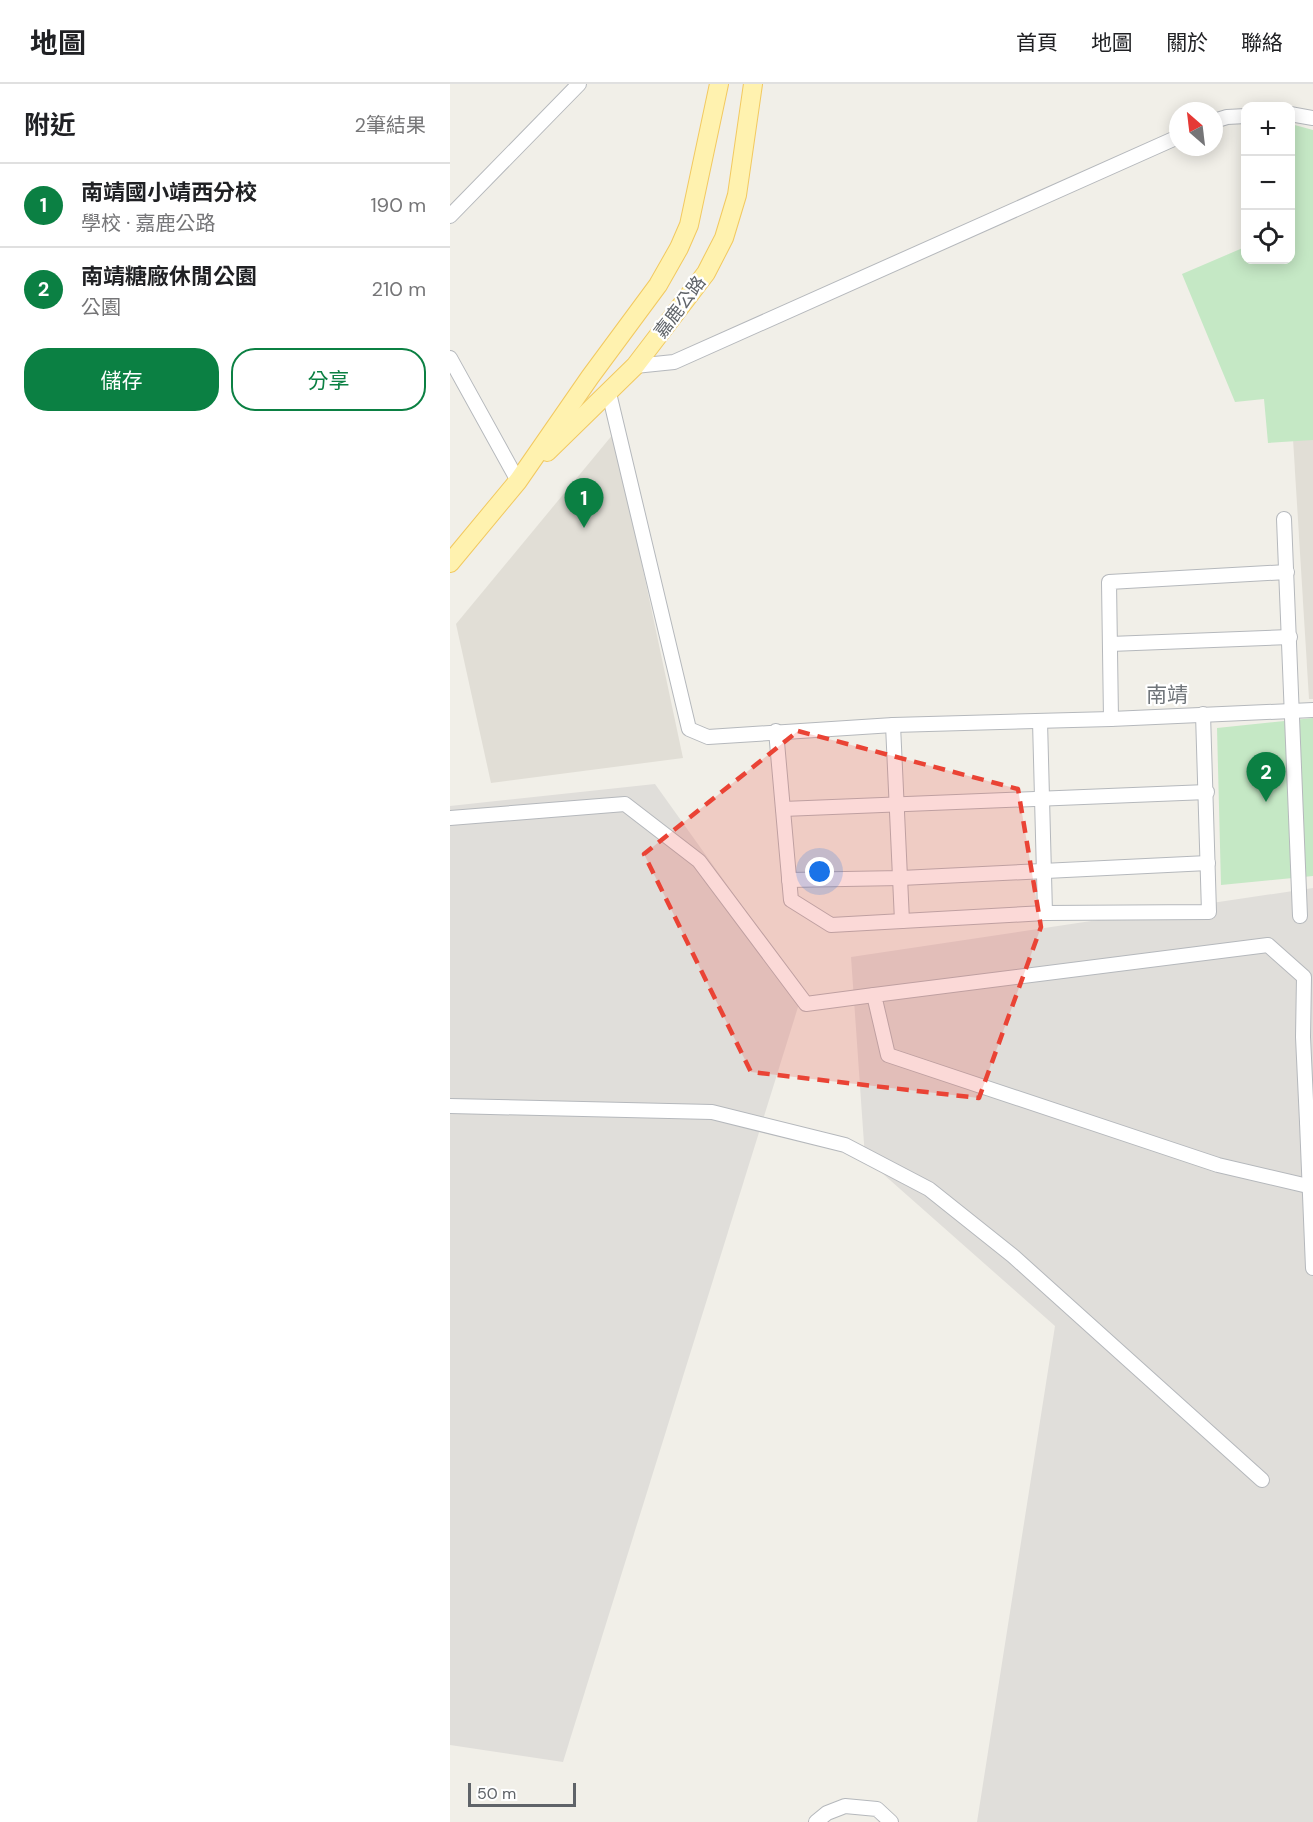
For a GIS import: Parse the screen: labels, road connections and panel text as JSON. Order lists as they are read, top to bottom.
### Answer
{
  "streets": {
    "main road": ["嘉鹿公路"]
  },
  "districts": ["南靖"],
  "scale_bar": "50 m",
  "north": "top left",
  "page": {
    "header": "地圖",
    "nav": [
      "首頁",
      "地圖",
      "關於",
      "聯絡"
    ],
    "heading": ["附近", "2筆結果"],
    "map_buttons": ["+", "−"],
    "list": [
      {
        "mark": "1",
        "name": "南靖國小靖西分校",
        "note": "學校 · 嘉鹿公路",
        "value": "190 m"
      },
      {
        "mark": "2",
        "name": "南靖糖廠休閒公園",
        "note": "公園",
        "value": "210 m"
      }
    ],
    "buttons": ["儲存", "分享"],
    "pins": ["1", "2"],
    "scale": "50 m"
  }
}
